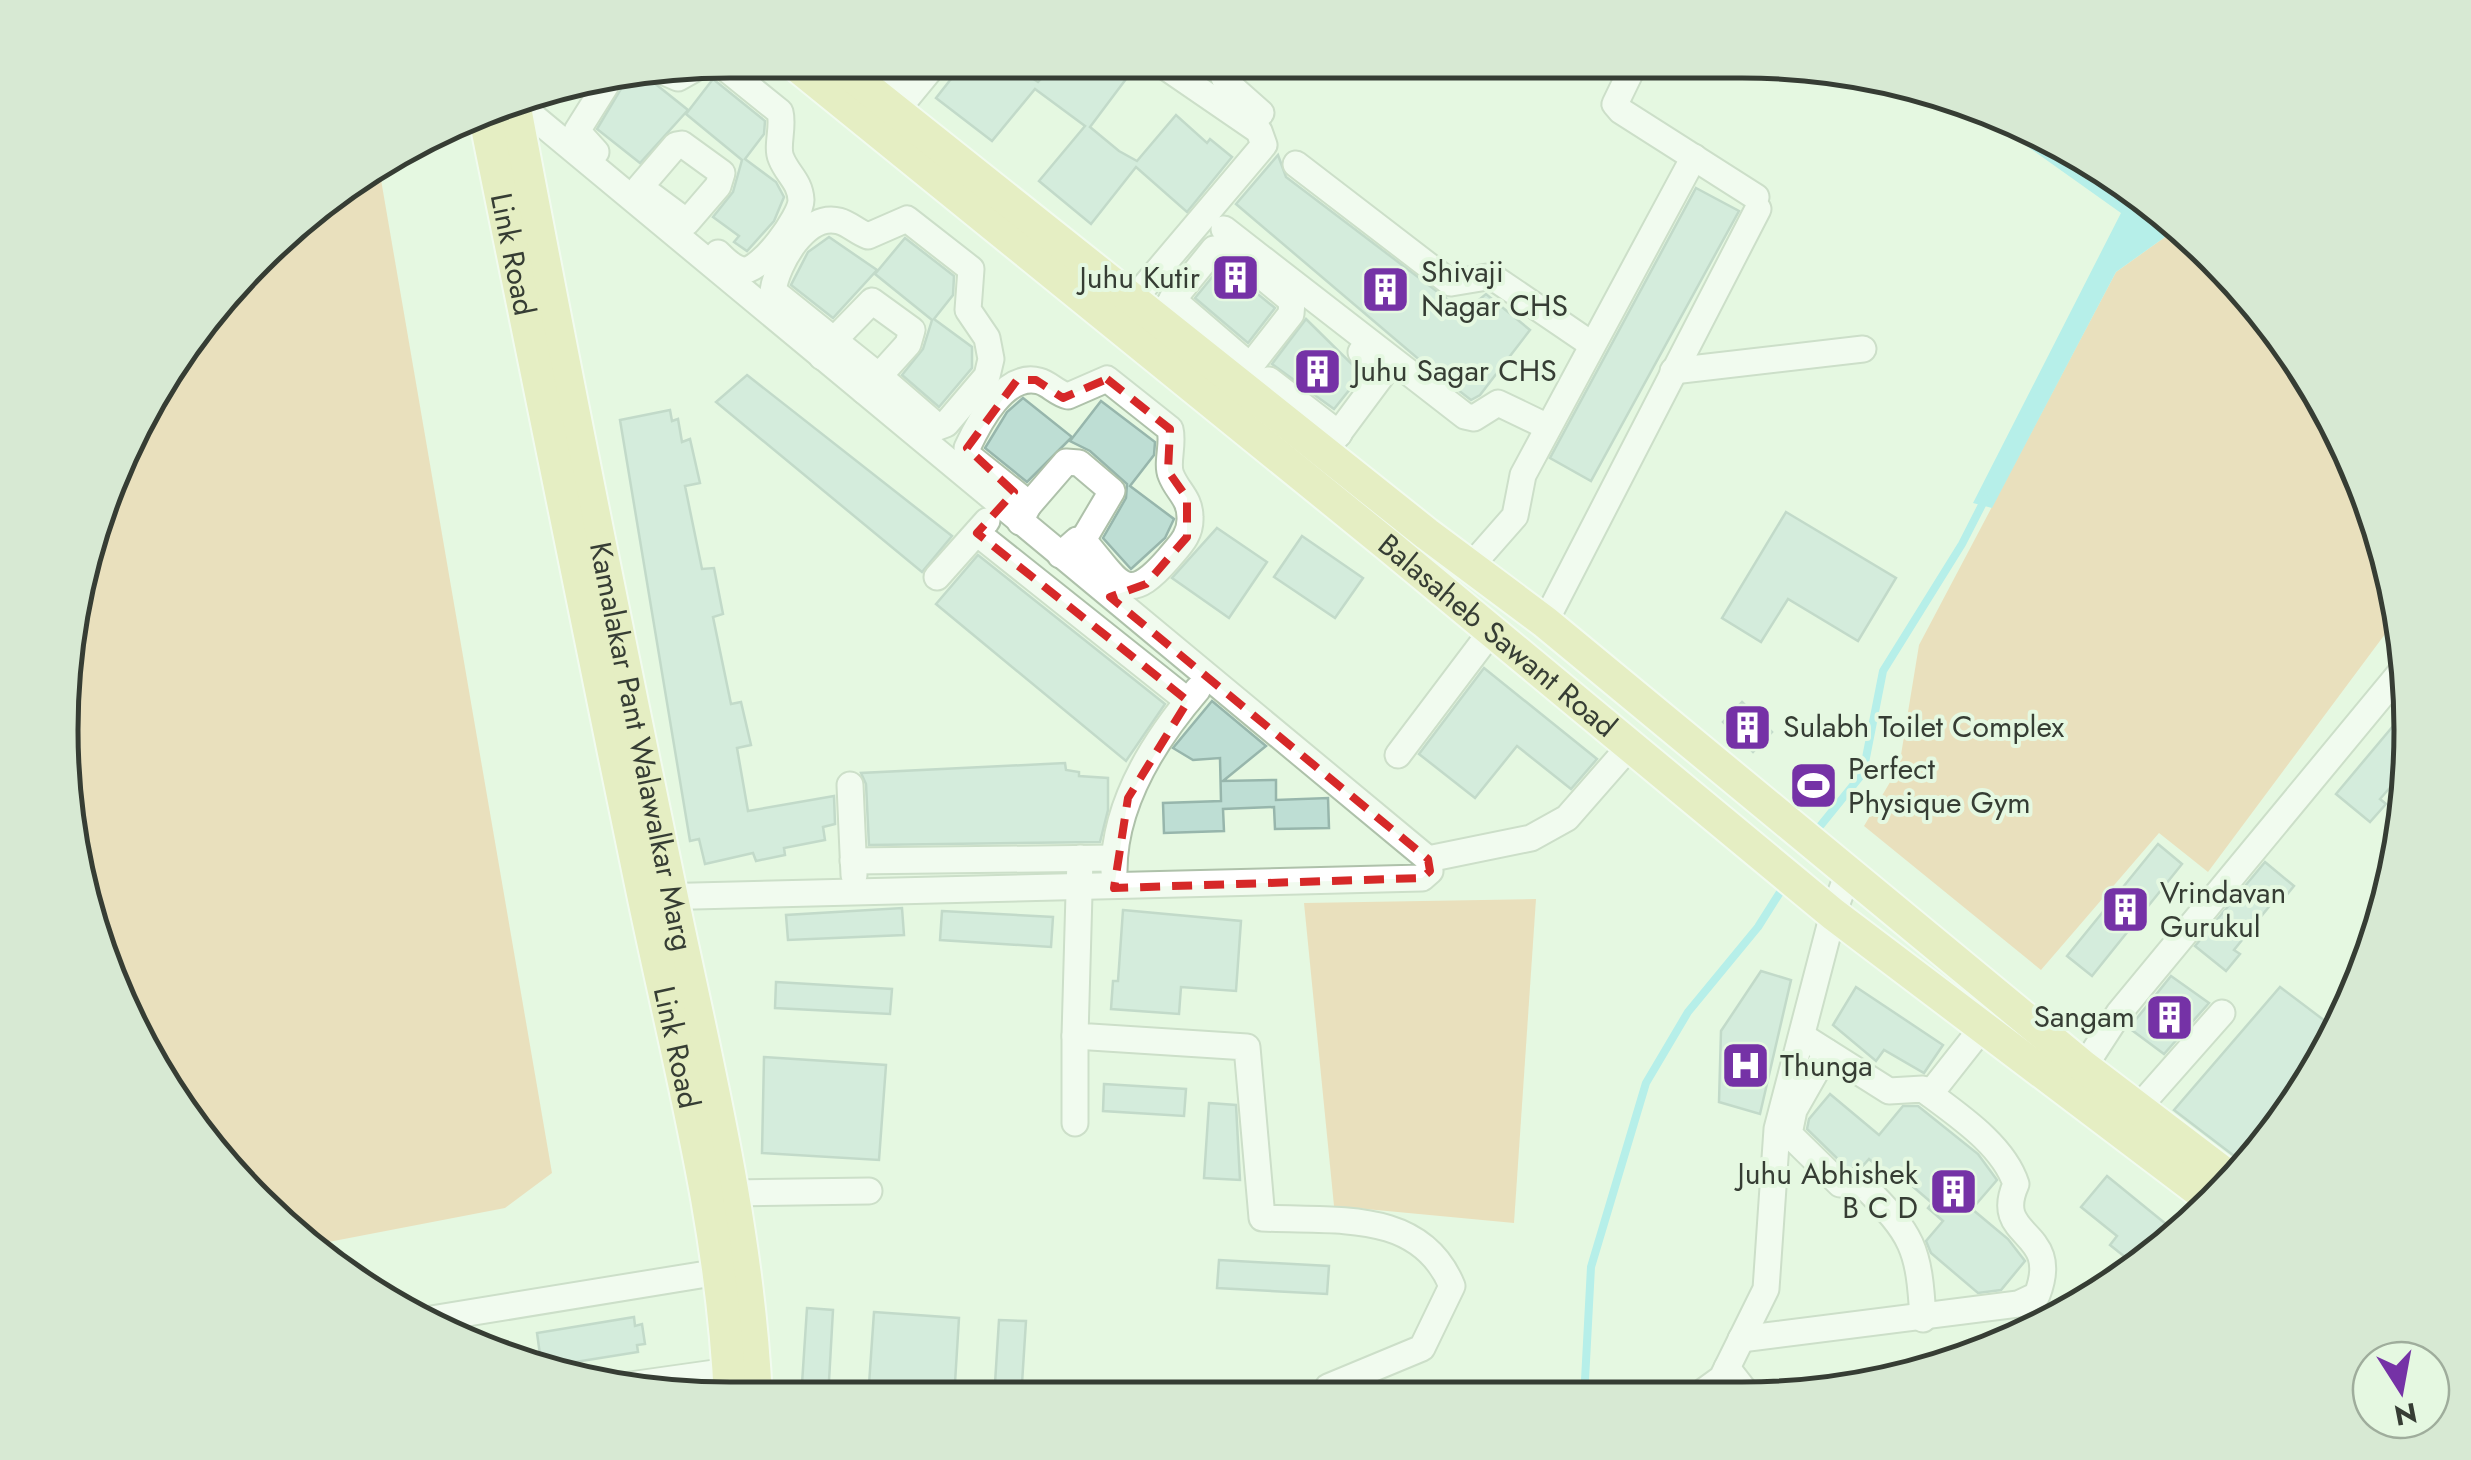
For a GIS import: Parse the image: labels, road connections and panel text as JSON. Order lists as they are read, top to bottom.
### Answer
{
  "streets": {
    "main road": ["Link Road", "Balasaheb Sawant Road", "Kamalakar Pant Walawalkar Marg"]
  },
  "crossings": [
    ["Link Road", "Kamalakar Pant Walawalkar Marg"]
  ],
  "places": {
    "building": [
      "Juhu Kutir",
      "Shivaji Nagar CHS",
      "Juhu Sagar CHS",
      "Sulabh Toilet Complex",
      "Vrindavan Gurukul",
      "Sangam",
      "Juhu Abhishek B C D"
    ],
    "sports": ["Perfect Physique Gym"],
    "hospital": ["Thunga"]
  },
  "north": "bottom"
}
